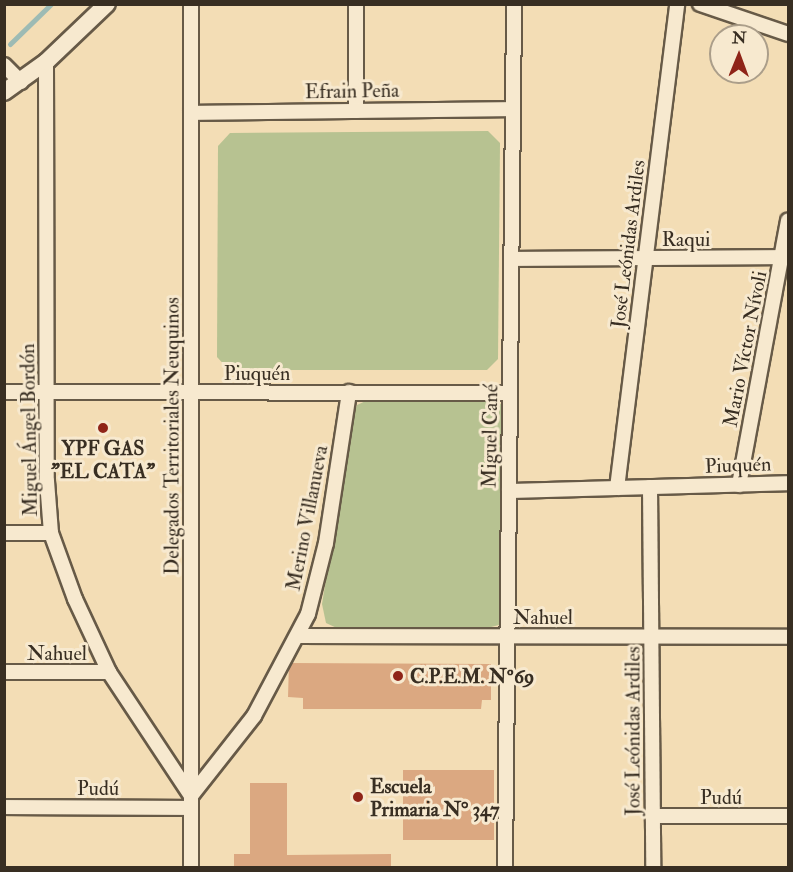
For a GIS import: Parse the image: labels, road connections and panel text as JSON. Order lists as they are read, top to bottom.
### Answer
{
  "streets": {
    "street": [
      "Efrain Peña",
      "Raqui",
      "José Leónidas Ardiles",
      "Mario Víctor Nívoli",
      "Piuquén",
      "Miguel Ángel Bordón",
      "Delegados Territoriales Neuquinos",
      "Miguel Cané",
      "Merino Villanueva",
      "Nahuel",
      "Pudú"
    ]
  },
  "crossings": [
    ["Efrain Peña", "Delegados Territoriales Neuquinos"],
    ["Efrain Peña", "Miguel Cané"],
    ["Raqui", "José Leónidas Ardiles"],
    ["Raqui", "Mario Víctor Nívoli"],
    ["Raqui", "Miguel Cané"],
    ["José Leónidas Ardiles", "Piuquén"],
    ["José Leónidas Ardiles", "Nahuel"],
    ["José Leónidas Ardiles", "Pudú"],
    ["Mario Víctor Nívoli", "Piuquén"],
    ["Piuquén", "Miguel Ángel Bordón"],
    ["Piuquén", "Delegados Territoriales Neuquinos"],
    ["Piuquén", "Miguel Cané"],
    ["Piuquén", "Merino Villanueva"],
    ["Miguel Ángel Bordón", "Delegados Territoriales Neuquinos"],
    ["Miguel Ángel Bordón", "Merino Villanueva"],
    ["Miguel Ángel Bordón", "Nahuel"],
    ["Miguel Ángel Bordón", "Pudú"],
    ["Delegados Territoriales Neuquinos", "Merino Villanueva"],
    ["Delegados Territoriales Neuquinos", "Pudú"],
    ["Miguel Cané", "Nahuel"],
    ["Merino Villanueva", "Nahuel"],
    ["Merino Villanueva", "Pudú"]
  ],
  "places": ["YPF GAS \"EL CATA\"", "C.P.E.M. Nº69", "Escuela Primaria N° 347"],
  "north": "top"
}
